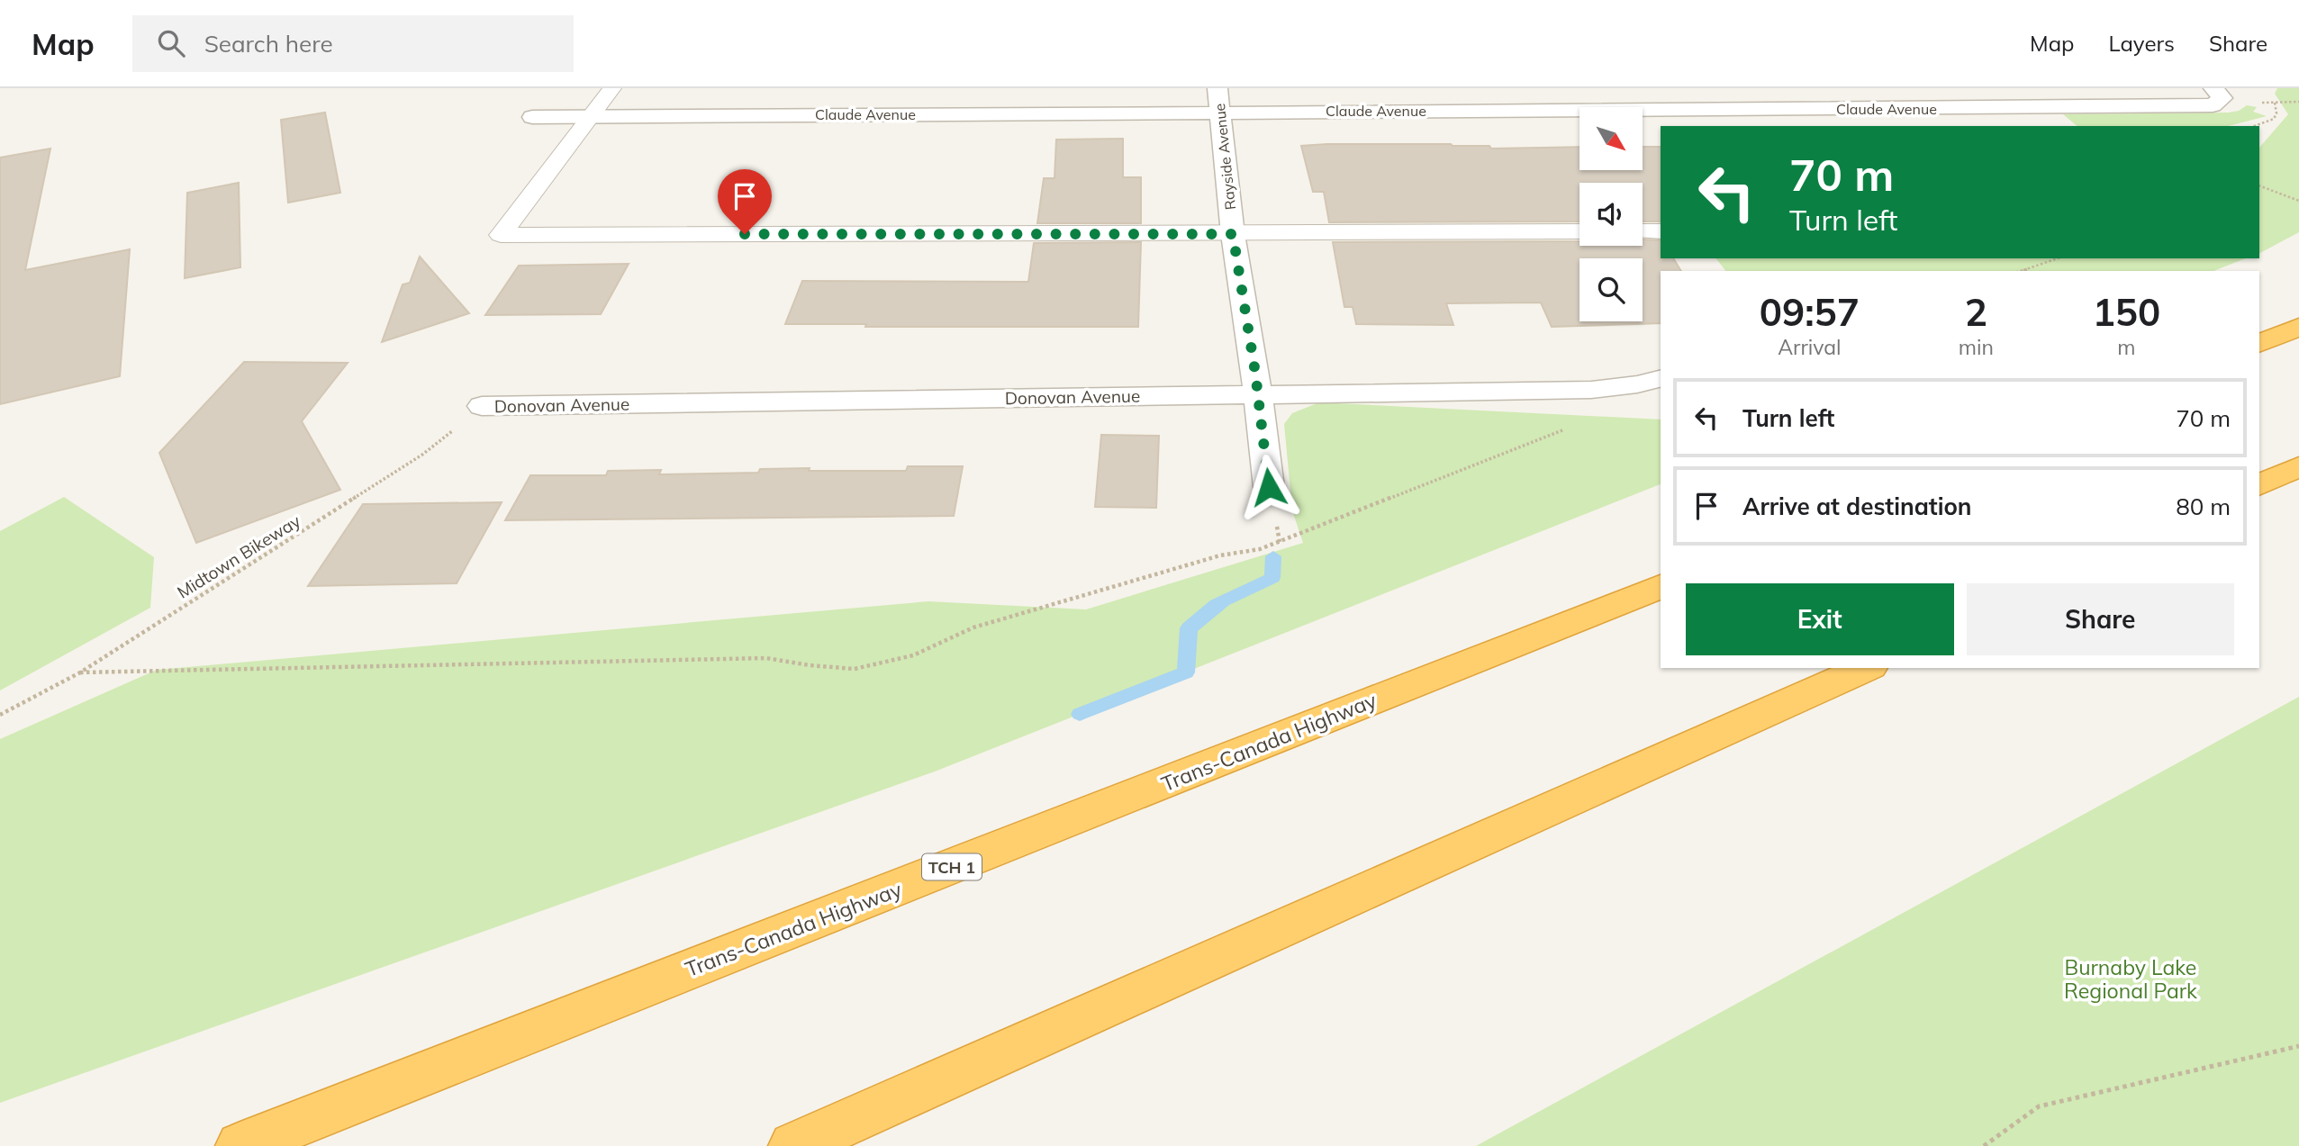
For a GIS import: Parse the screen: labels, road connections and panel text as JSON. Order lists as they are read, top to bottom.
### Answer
{
  "streets": {
    "highway": ["Trans-Canada Highway", "TCH 1"],
    "street": ["Claude Avenue", "Rayside Avenue", "Donovan Avenue"],
    "path": ["Midtown Bikeway"]
  },
  "crossings": [
    ["Claude Avenue", "Rayside Avenue"],
    ["Rayside Avenue", "Donovan Avenue"],
    ["Donovan Avenue", "Midtown Bikeway"]
  ],
  "parks": ["Burnaby Lake Regional Park"],
  "north": "bottom right",
  "page": {
    "header": "Map",
    "search": "Search here",
    "nav": ["Map", "Layers", "Share"],
    "turn": ["70 m", "Turn left"],
    "eta": [
      "09:57",
      "Arrival",
      "2",
      "min",
      "150",
      "m"
    ],
    "list": [
      {
        "name": "Turn left",
        "value": "70 m"
      },
      {
        "name": "Arrive at destination",
        "value": "80 m"
      }
    ],
    "buttons": ["Exit", "Share"]
  }
}
